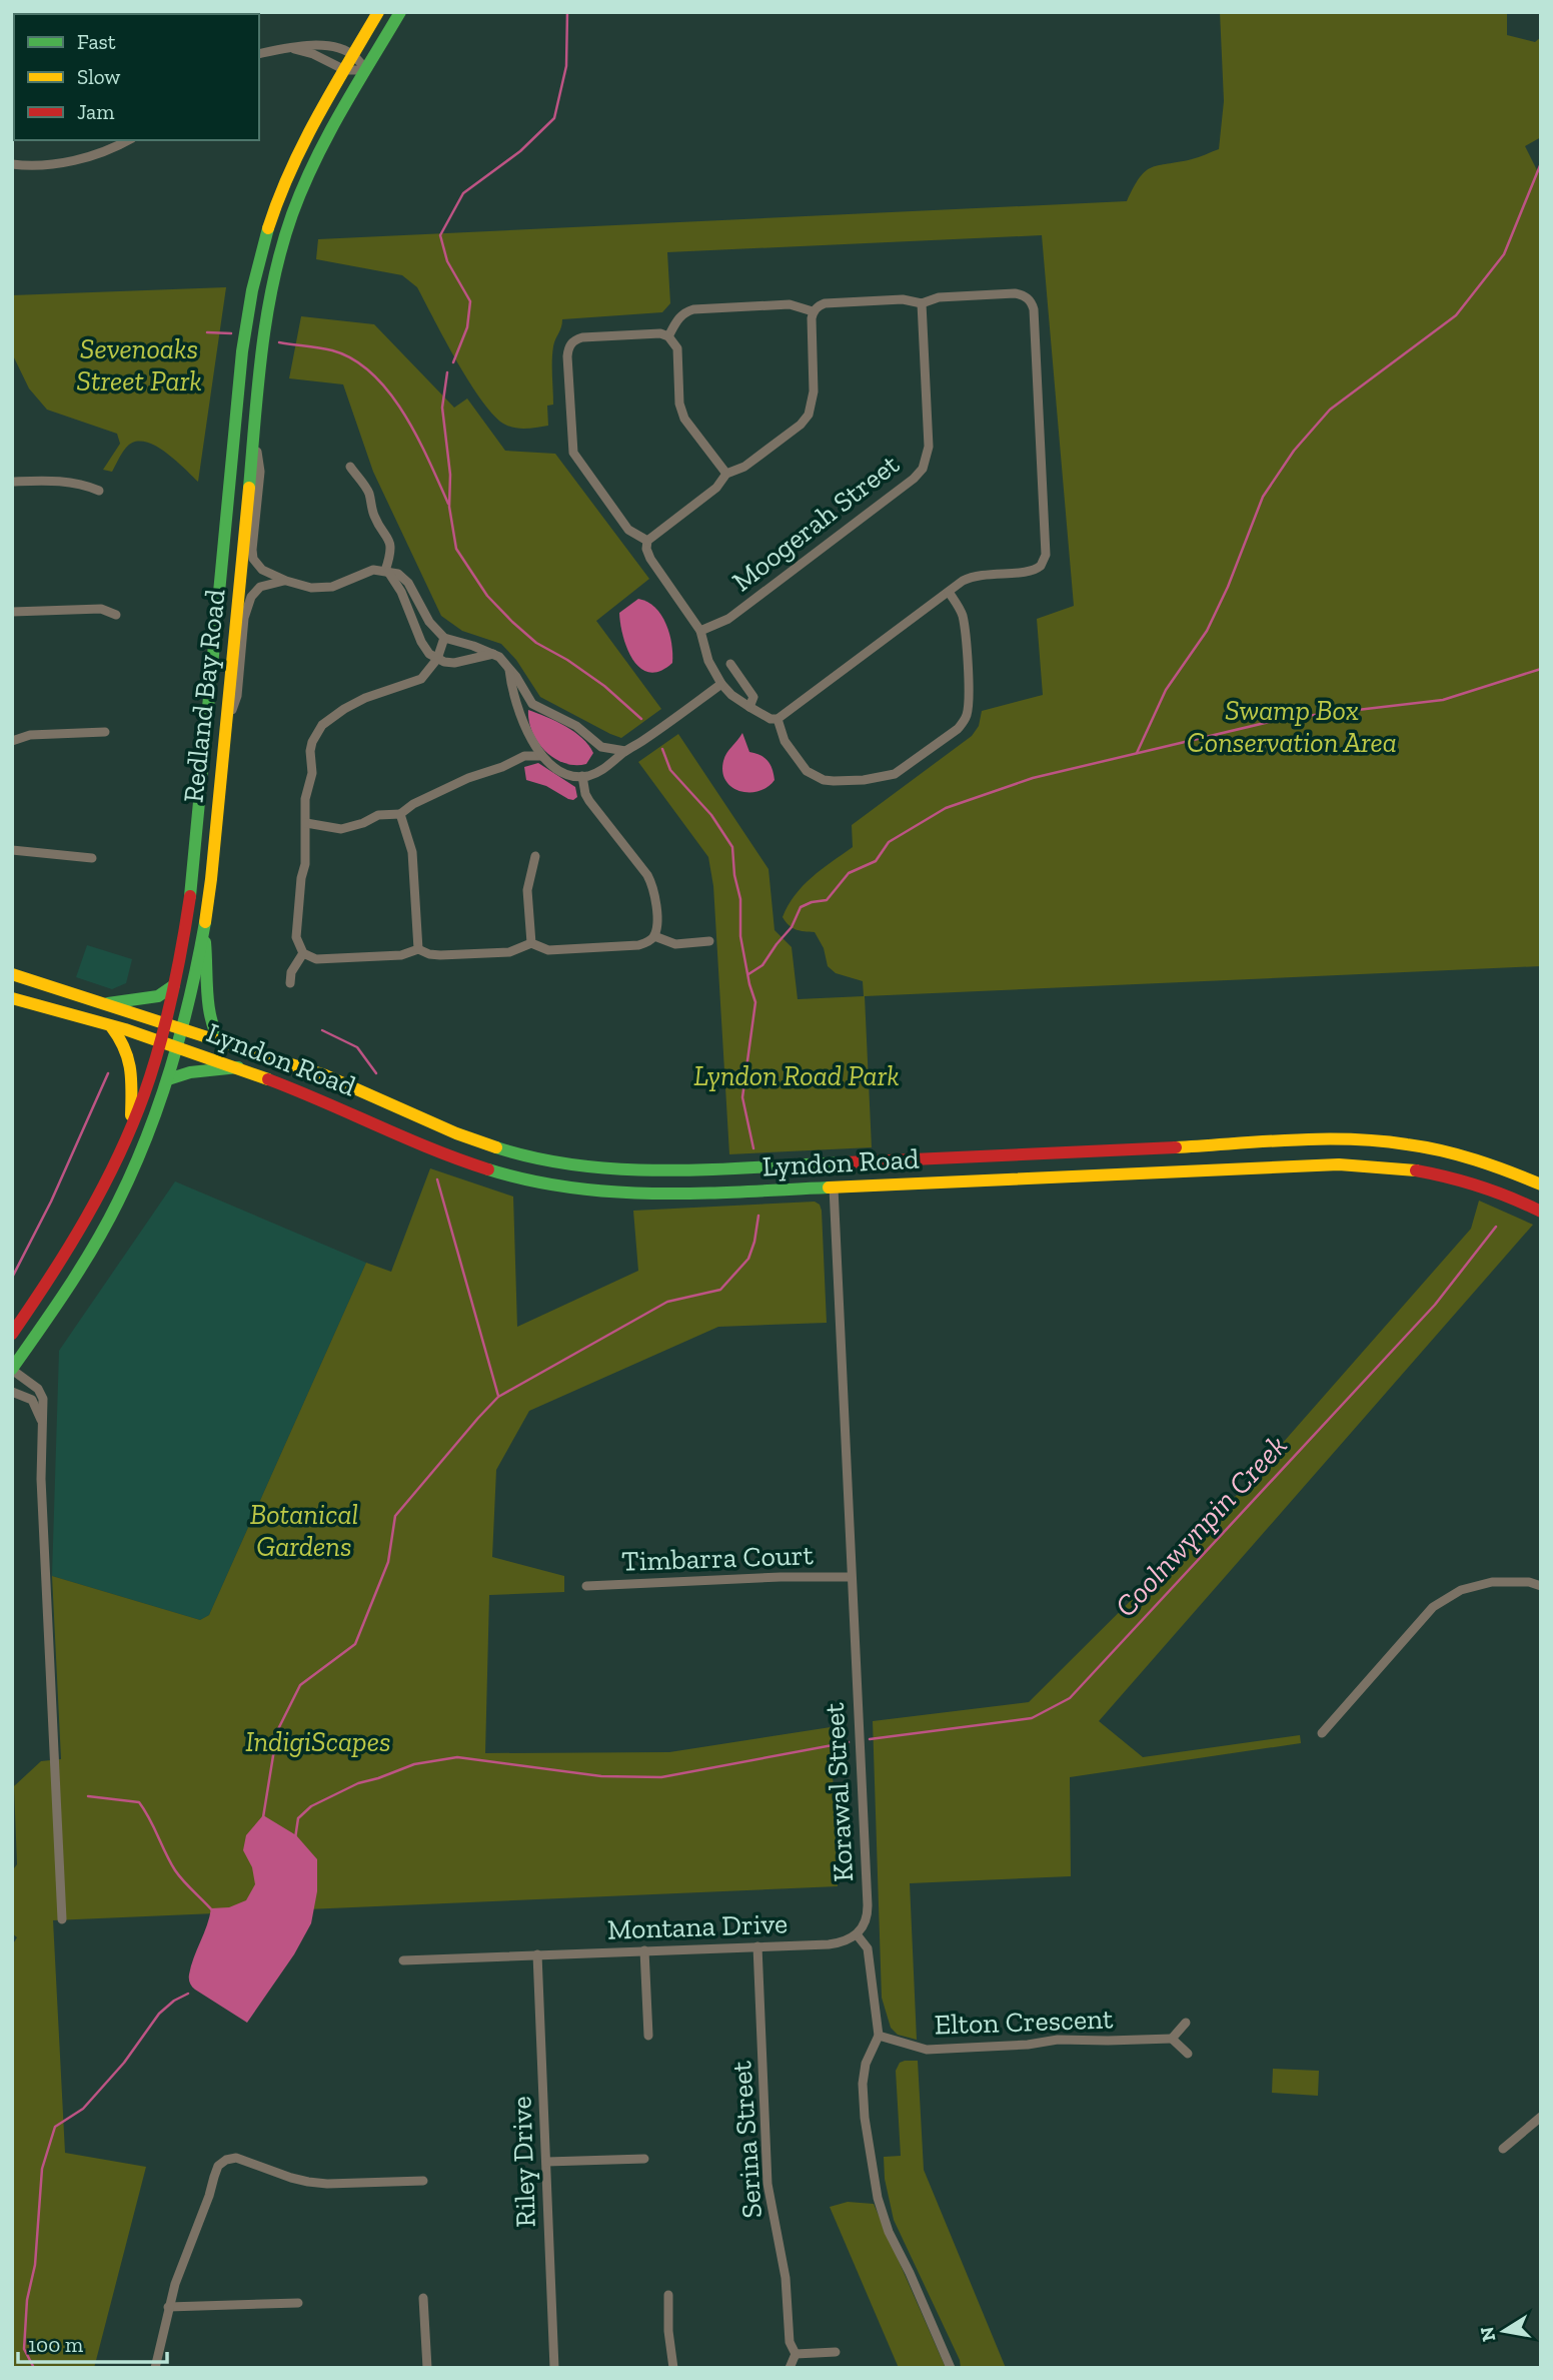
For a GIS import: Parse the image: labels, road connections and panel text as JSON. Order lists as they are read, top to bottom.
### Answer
{
  "streets": {
    "main road": ["Redland Bay Road", "Lyndon Road"],
    "street": [
      "Moogerah Street",
      "Timbarra Court",
      "Korawal Street",
      "Montana Drive",
      "Elton Crescent",
      "Serina Street",
      "Riley Drive"
    ]
  },
  "crossings": [
    ["Redland Bay Road", "Lyndon Road"],
    ["Lyndon Road", "Korawal Street"],
    ["Timbarra Court", "Korawal Street"],
    ["Korawal Street", "Montana Drive"],
    ["Montana Drive", "Serina Street"],
    ["Montana Drive", "Riley Drive"]
  ],
  "water": ["Coolnwynpin Creek"],
  "parks": [
    "Sevenoaks Street Park",
    "Swamp Box Conservation Area",
    "Lyndon Road Park",
    "Botanical Gardens",
    "IndigiScapes"
  ],
  "legend": ["Fast", "Slow", "Jam"],
  "scale_bar": "100 m",
  "north": "left"
}
